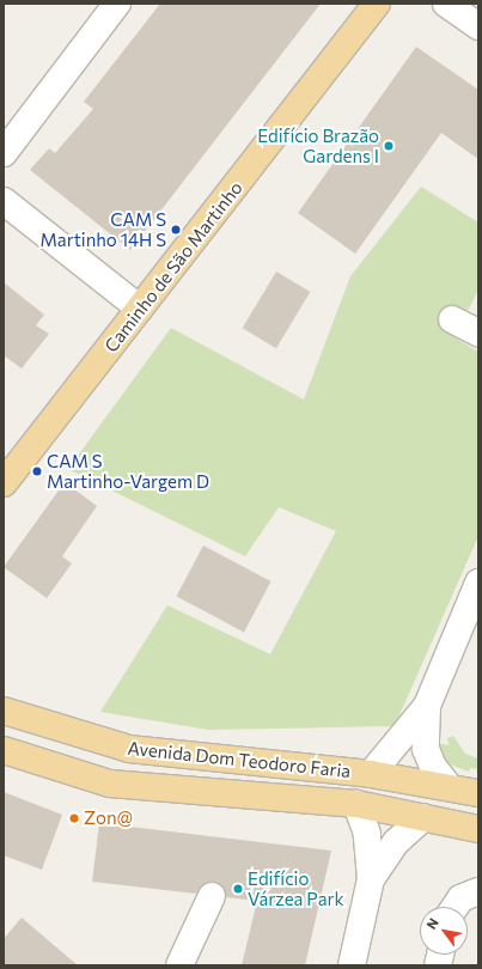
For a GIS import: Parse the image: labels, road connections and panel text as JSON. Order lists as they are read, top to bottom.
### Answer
{
  "streets": {
    "main road": ["Caminho de São Martinho", "Avenida Dom Teodoro Faria"]
  },
  "places": [
    "Edifício Brazão Gardens I",
    "CAM S Martinho 14H S",
    "CAM S Martinho-Vargem D",
    "Zon@",
    "Edifício Várzea Park"
  ],
  "north": "top left"
}
